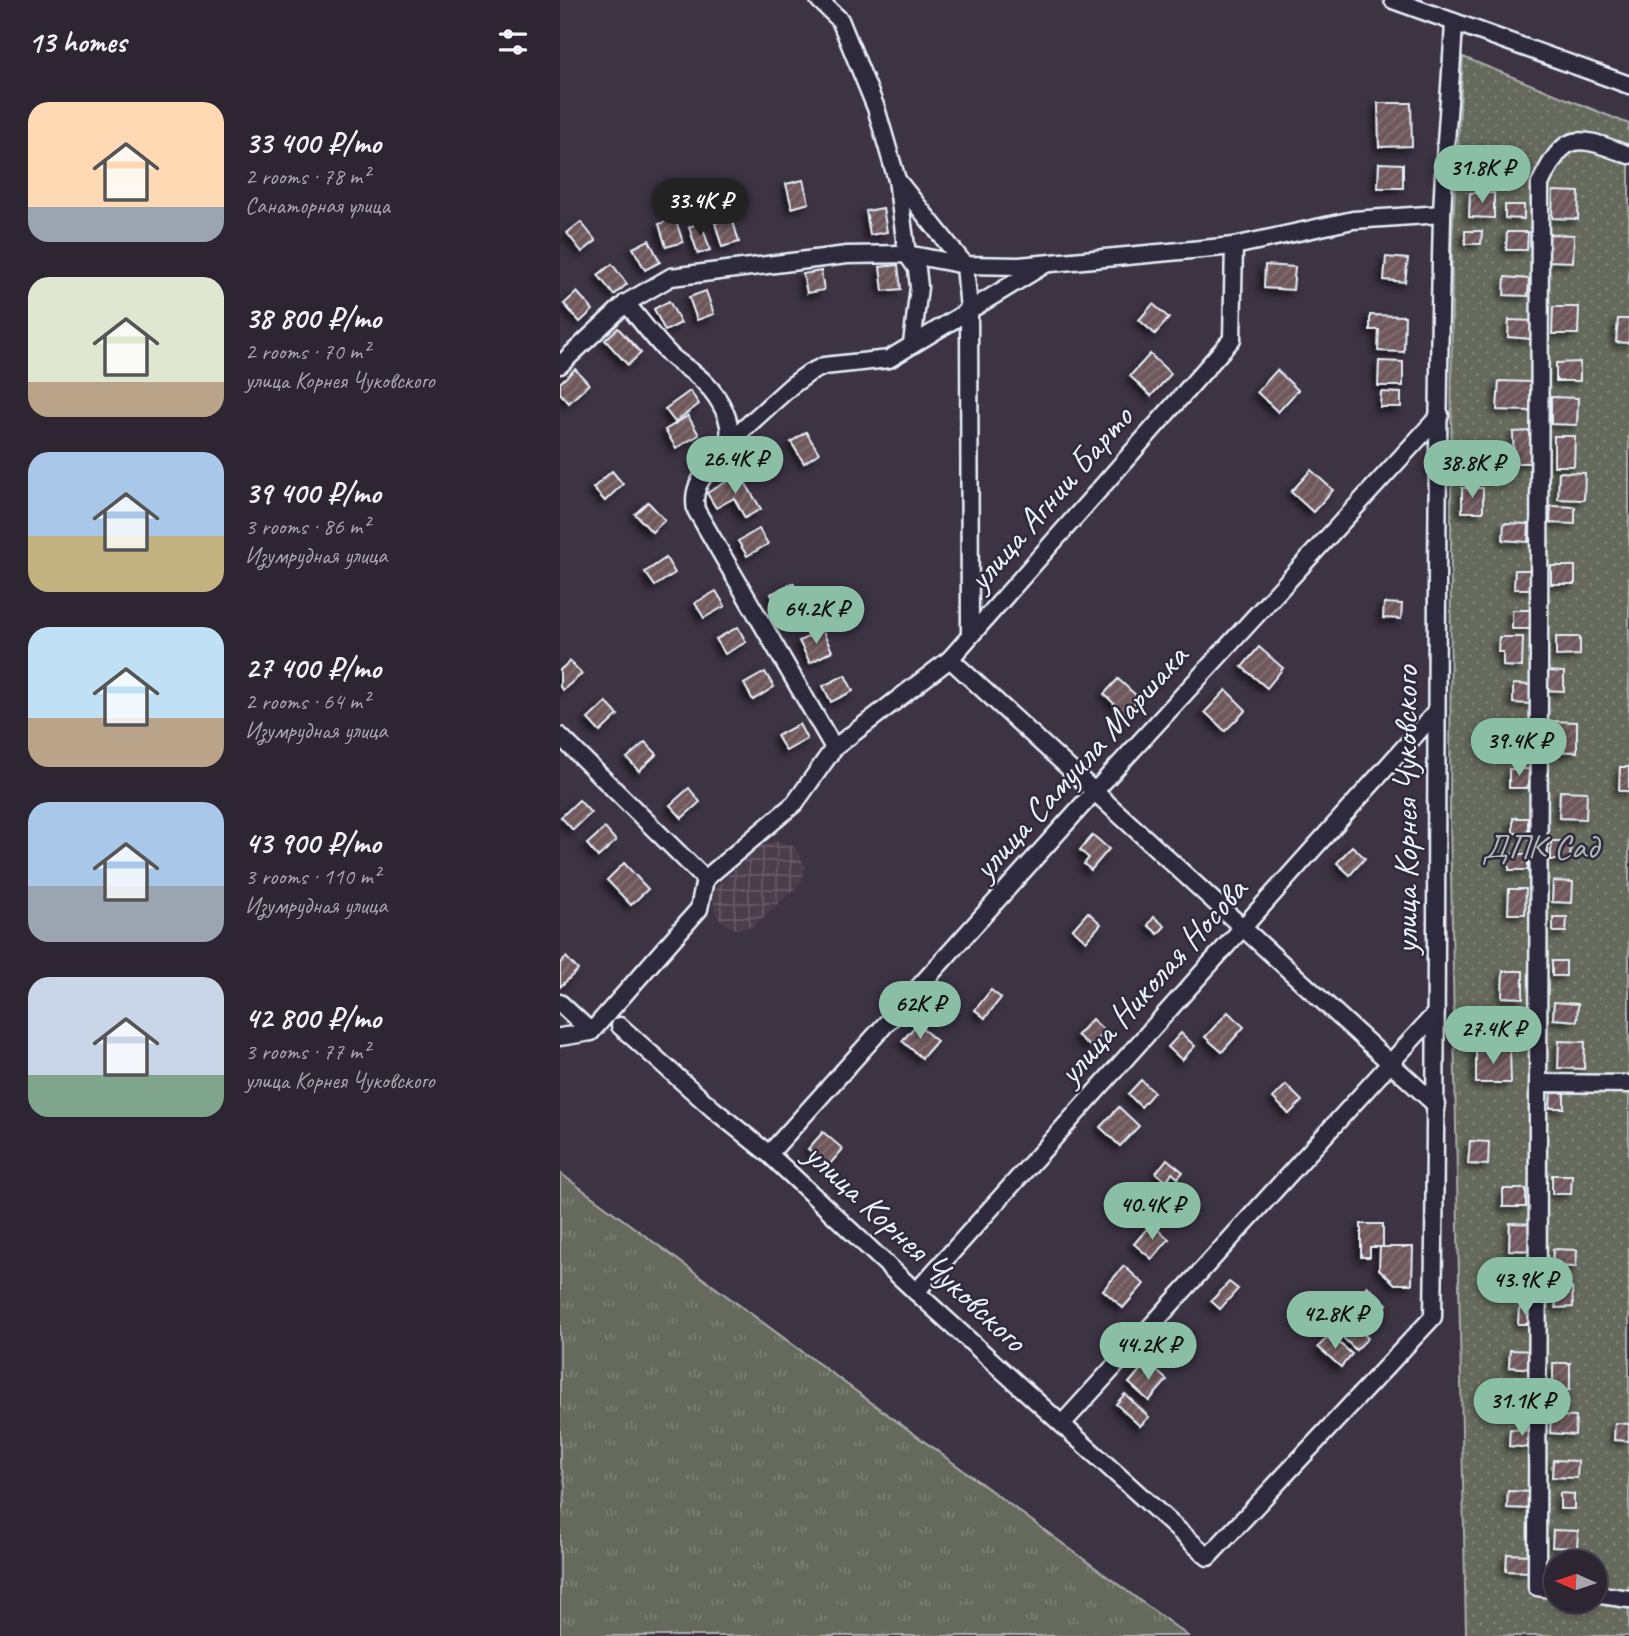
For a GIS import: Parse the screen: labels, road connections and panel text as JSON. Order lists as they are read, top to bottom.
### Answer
{
  "streets": {
    "street": [
      "улица Агнии Барто",
      "улица Самуила Маршака",
      "улица Корнея Чуковского",
      "улица Николая Носова"
    ]
  },
  "crossings": [
    ["улица Самуила Маршака", "улица Корнея Чуковского"],
    ["улица Корнея Чуковского", "улица Николая Носова"]
  ],
  "parks": ["ДПК Сад"],
  "north": "left",
  "page": {
    "heading": "13 homes",
    "list": [
      {
        "name": "33 400 ₽/mo",
        "note": "2 rooms · 78 m² · Санаторная улица"
      },
      {
        "name": "38 800 ₽/mo",
        "note": "2 rooms · 70 m² · улица Корнея Чуковского"
      },
      {
        "name": "39 400 ₽/mo",
        "note": "3 rooms · 86 m² · Изумрудная улица"
      },
      {
        "name": "27 400 ₽/mo",
        "note": "2 rooms · 64 m² · Изумрудная улица"
      },
      {
        "name": "43 900 ₽/mo",
        "note": "3 rooms · 110 m² · Изумрудная улица"
      },
      {
        "name": "42 800 ₽/mo",
        "note": "3 rooms · 77 m² · улица Корнея Чуковского"
      }
    ],
    "price": [
      "31.8K ₽",
      "33.4K ₽",
      "26.4K ₽",
      "38.8K ₽",
      "64.2K ₽",
      "39.4K ₽",
      "62K ₽",
      "27.4K ₽",
      "40.4K ₽",
      "43.9K ₽",
      "42.8K ₽",
      "44.2K ₽",
      "31.1K ₽"
    ]
  }
}
